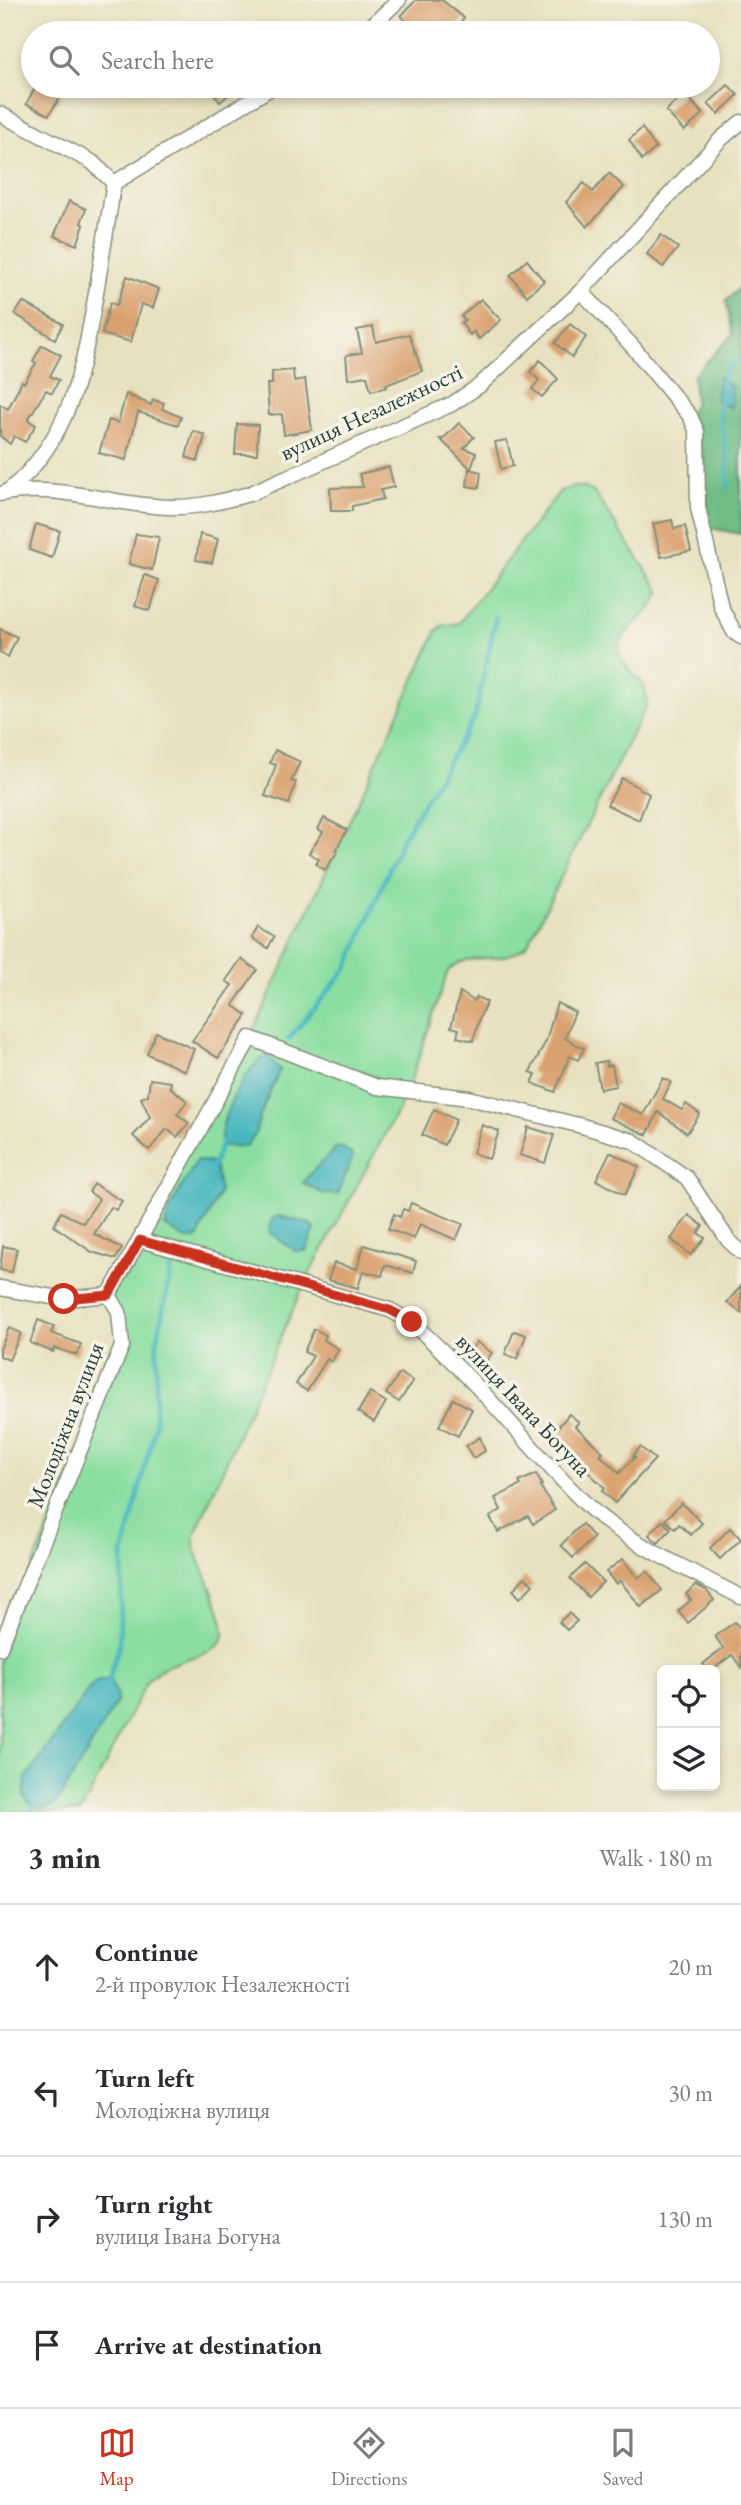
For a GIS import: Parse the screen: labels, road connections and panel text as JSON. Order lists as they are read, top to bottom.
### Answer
{
  "streets": {
    "street": ["вулиця Незалежності", "вулиця Івана Богуна", "Молодіжна вулиця"]
  },
  "page": {
    "search": "Search here",
    "heading": ["3 min", "Walk · 180 m"],
    "list": [
      ["Continue", "2-й провулок Незалежності", "20 m"],
      ["Turn left", "Молодіжна вулиця", "30 m"],
      ["Turn right", "вулиця Івана Богуна", "130 m"],
      "Arrive at destination"
    ],
    "nav": ["Map", "Directions", "Saved"]
  }
}
